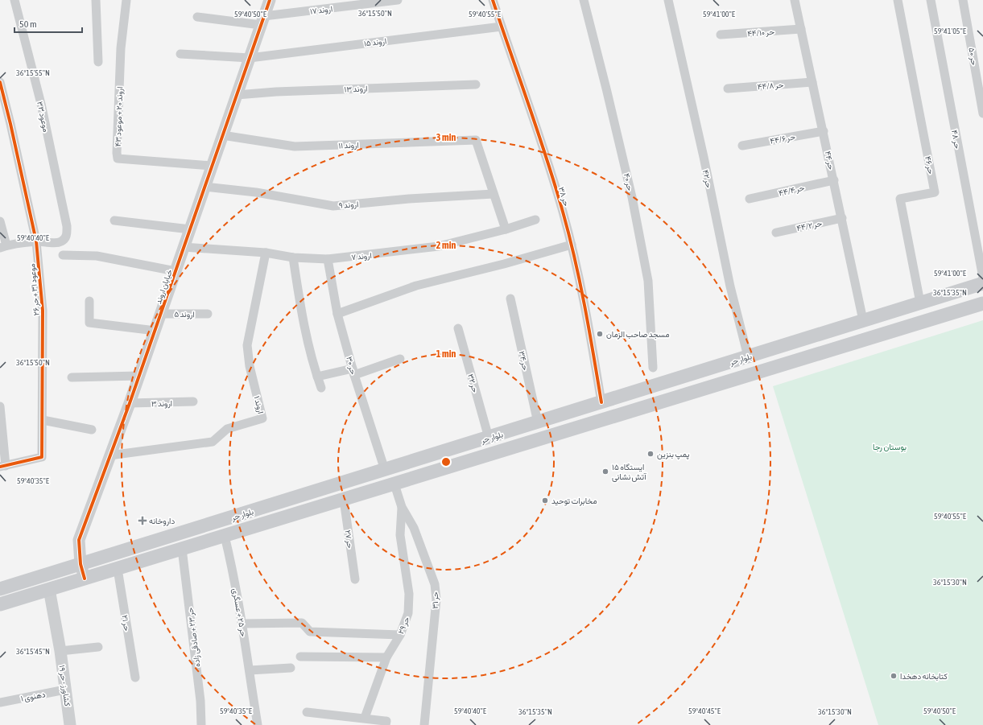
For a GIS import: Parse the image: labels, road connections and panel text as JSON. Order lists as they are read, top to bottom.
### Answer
{
  "streets": {
    "main road": ["بلوار حر"],
    "street": [
      "اروند ۱۷",
      "حر ۴۴/۱۰",
      "اروند ۱۵",
      "حر ۵۰",
      "حر ۴۴/۸",
      "اروند ۱۳",
      "موعود ۳۳",
      "اروند ۲۰ + موعود ۴۳",
      "حر ۴۴/۶",
      "حر ۴۸",
      "اروند ۱۱",
      "حر ۴۴",
      "حر ۴۶",
      "حر ۴۲",
      "حر ۴۰",
      "حر ۴۴/۴",
      "حر ۳۸",
      "اروند ۹",
      "حر ۴۴/۲",
      "اروند ۷",
      "خیابان اروند",
      "موعود ۳۱ + حر ۲۶",
      "اروند ۵",
      "حر ۳۴",
      "حر ۳۰",
      "حر ۳۲",
      "اروند ۳",
      "اروند ۱",
      "حر ۲۷",
      "حر ۳۱",
      "حر ۲۵ + عسگری",
      "حر ۲۱",
      "حر ۲۹",
      "حر ۲۳ + صادقی زاده",
      "کشاورز - حر ۱۹",
      "دهنوی ۱"
    ]
  },
  "crossings": [
    ["اروند ۱۷", "خیابان اروند"],
    ["حر ۴۴/۱۰", "حر ۴۴"],
    ["اروند ۱۵", "حر ۳۸"],
    ["اروند ۱۵", "خیابان اروند"],
    ["حر ۴۴/۸", "حر ۴۴"],
    ["اروند ۱۳", "خیابان اروند"],
    ["موعود ۳۳", "موعود ۳۱ + حر ۲۶"],
    ["اروند ۲۰ + موعود ۴۳", "خیابان اروند"],
    ["حر ۴۴/۶", "حر ۴۴"],
    ["اروند ۱۱", "اروند ۹"],
    ["اروند ۱۱", "خیابان اروند"],
    ["حر ۴۴", "حر ۴۴/۴"],
    ["حر ۴۴", "حر ۴۴/۲"],
    ["حر ۴۴", "بلوار حر"],
    ["حر ۴۶", "بلوار حر"],
    ["حر ۴۲", "بلوار حر"],
    ["حر ۳۸", "بلوار حر"],
    ["اروند ۹", "خیابان اروند"],
    ["اروند ۷", "خیابان اروند"],
    ["اروند ۷", "حر ۳۰"],
    ["اروند ۷", "اروند ۱"],
    ["خیابان اروند", "اروند ۵"],
    ["خیابان اروند", "بلوار حر"],
    ["خیابان اروند", "اروند ۳"],
    ["خیابان اروند", "اروند ۱"],
    ["بلوار حر", "حر ۳۴"],
    ["بلوار حر", "حر ۳۰"],
    ["بلوار حر", "حر ۳۲"],
    ["بلوار حر", "حر ۲۷"],
    ["بلوار حر", "حر ۳۱"],
    ["بلوار حر", "حر ۲۵ + عسگری"],
    ["بلوار حر", "حر ۲۱"],
    ["بلوار حر", "حر ۲۳ + صادقی زاده"],
    ["بلوار حر", "کشاورز - حر ۱۹"],
    ["حر ۳۱", "حر ۲۹"],
    ["کشاورز - حر ۱۹", "دهنوی ۱"]
  ],
  "parks": ["بوستان رجا"],
  "places": {
    "other": [
      "مسجد صاحب الزمان",
      "پمپ بنزین",
      "ایستگاه ۱۵ آتش نشانی",
      "مخابرات توحید",
      "کتابخانه دهخدا"
    ],
    "health": ["داروخانه"]
  },
  "scale_bar": "50 m",
  "coordinates": [
    "36°15'50\"N",
    "59°40'50\"E",
    "59°40'55\"E",
    "59°41'00\"E",
    "59°41'05\"E",
    "36°15'55\"N",
    "59°40'40\"E",
    "36°15'35\"N",
    "59°40'35\"E",
    "36°15'30\"N",
    "36°15'45\"N",
    "59°40'45\"E"
  ],
  "rings": ["3 min", "2 min", "1 min"]
}
